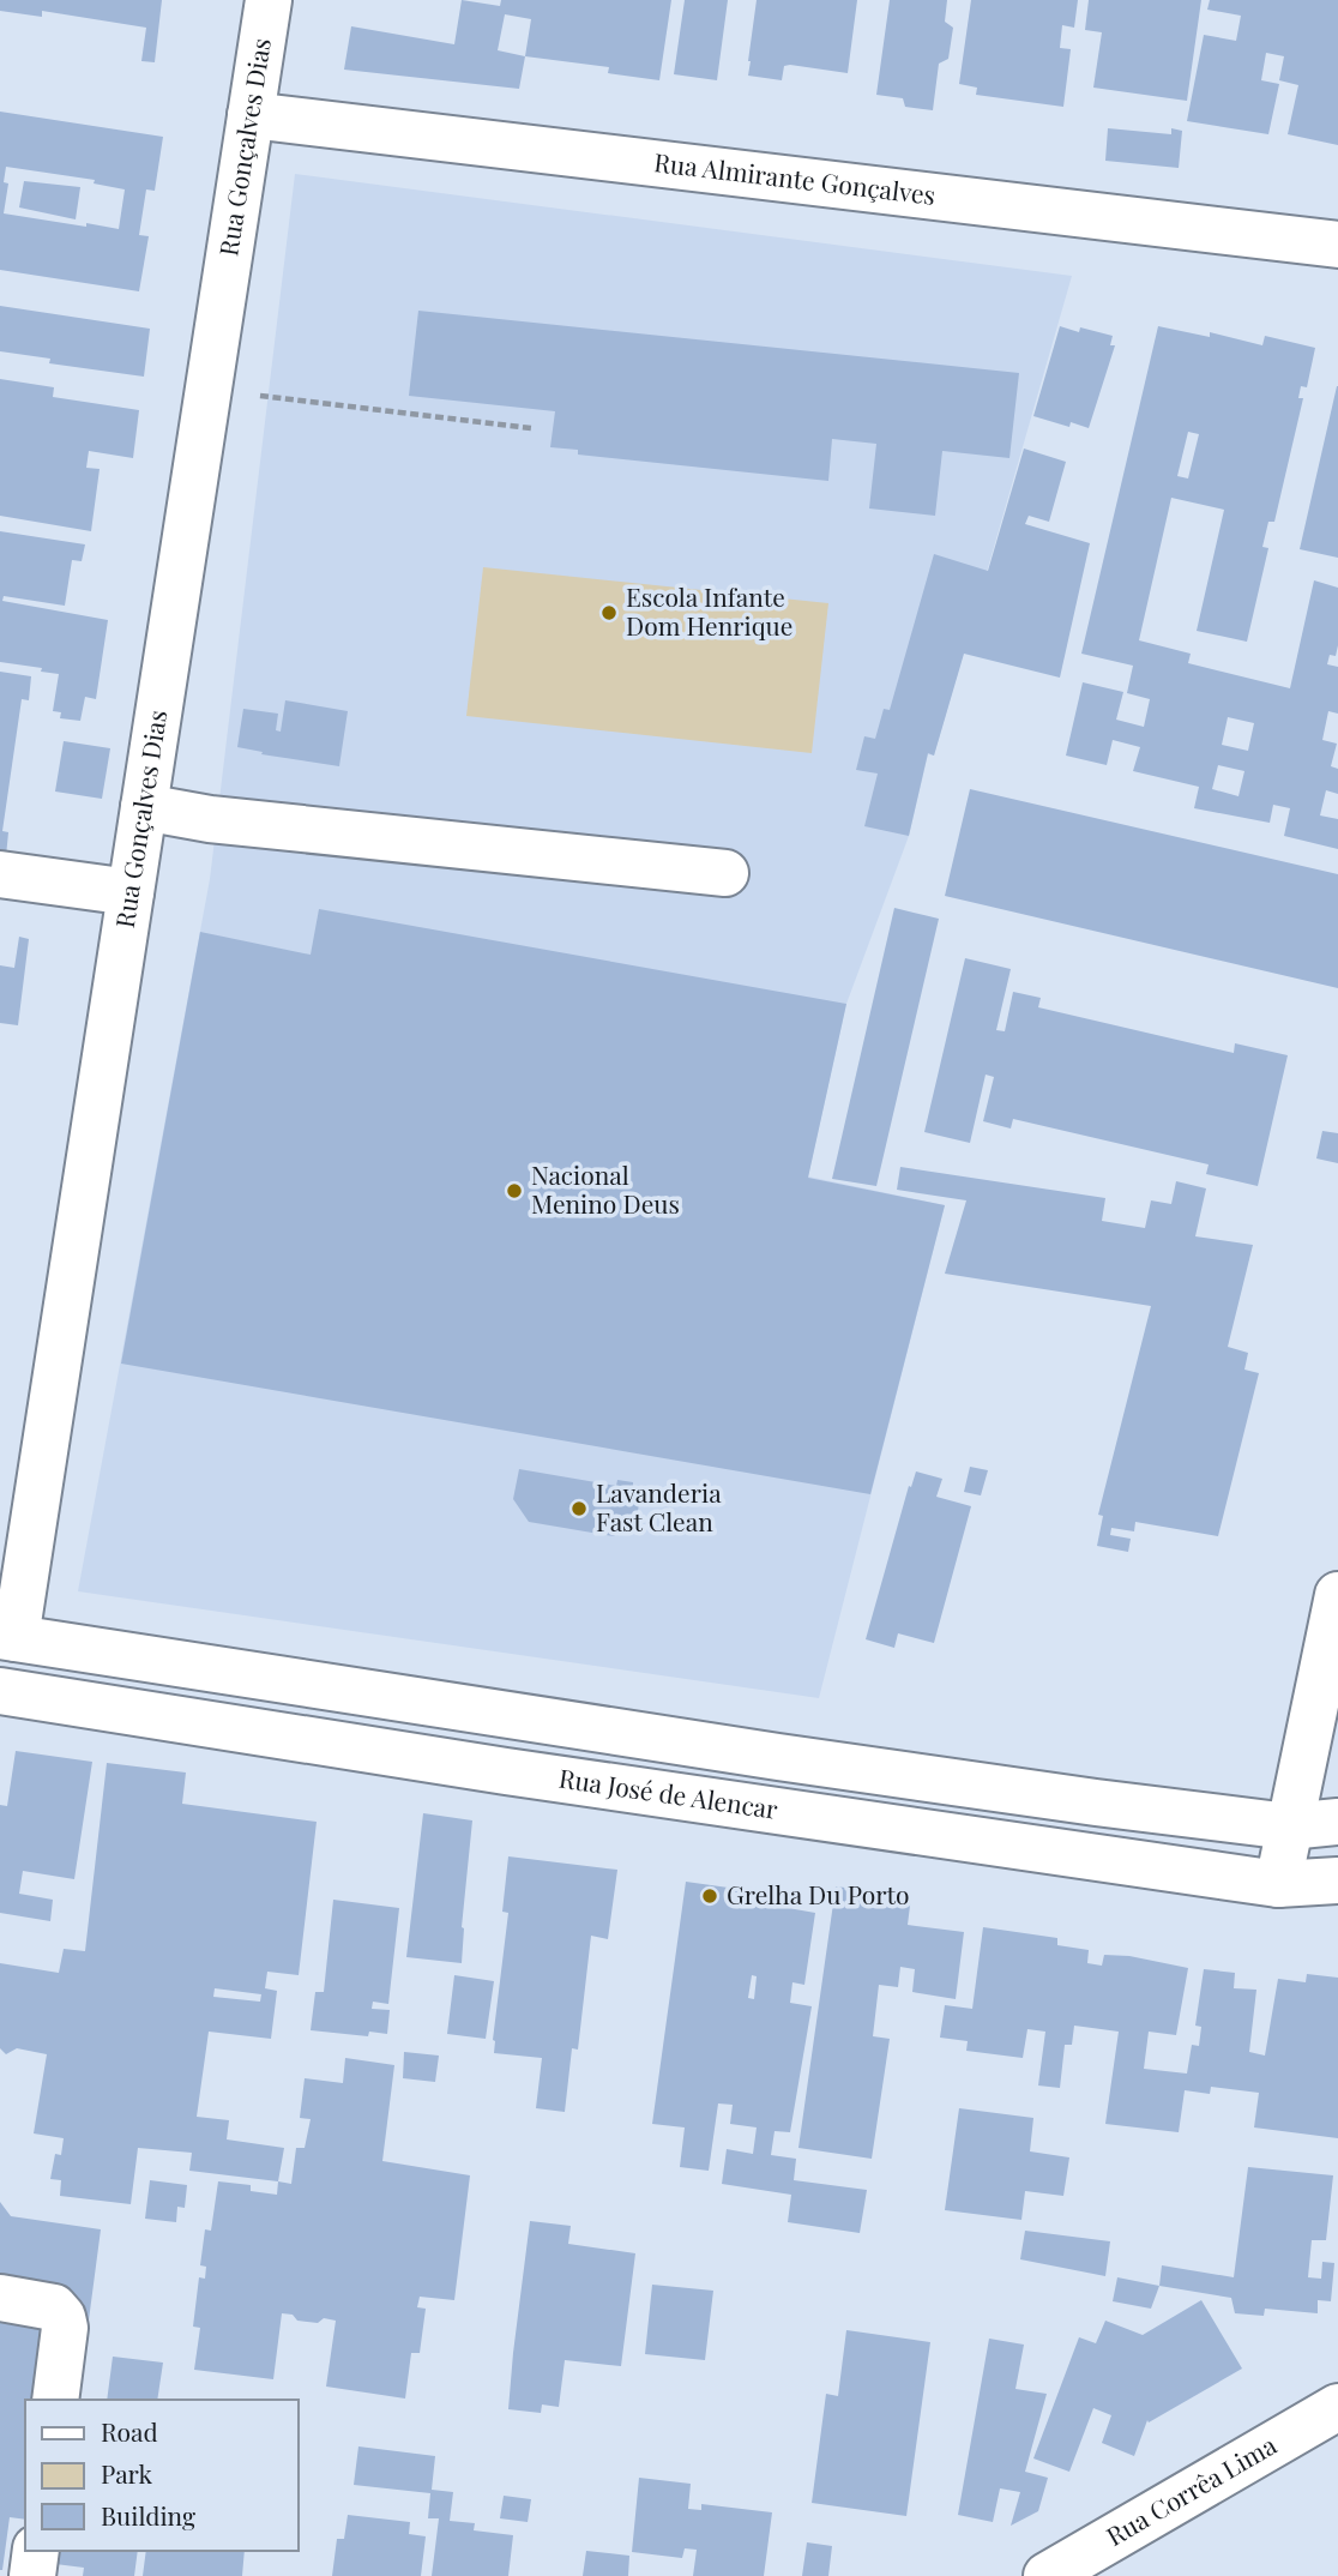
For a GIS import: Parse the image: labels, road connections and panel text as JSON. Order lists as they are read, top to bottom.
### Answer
{
  "streets": {
    "street": [
      "Rua Gonçalves Dias",
      "Rua Almirante Gonçalves",
      "Rua José de Alencar",
      "Rua Corrêa Lima"
    ]
  },
  "crossings": [
    ["Rua Gonçalves Dias", "Rua Almirante Gonçalves"]
  ],
  "places": [
    "Escola Infante Dom Henrique",
    "Nacional Menino Deus",
    "Lavanderia Fast Clean",
    "Grelha Du Porto"
  ],
  "legend": ["Road", "Park", "Building"]
}
